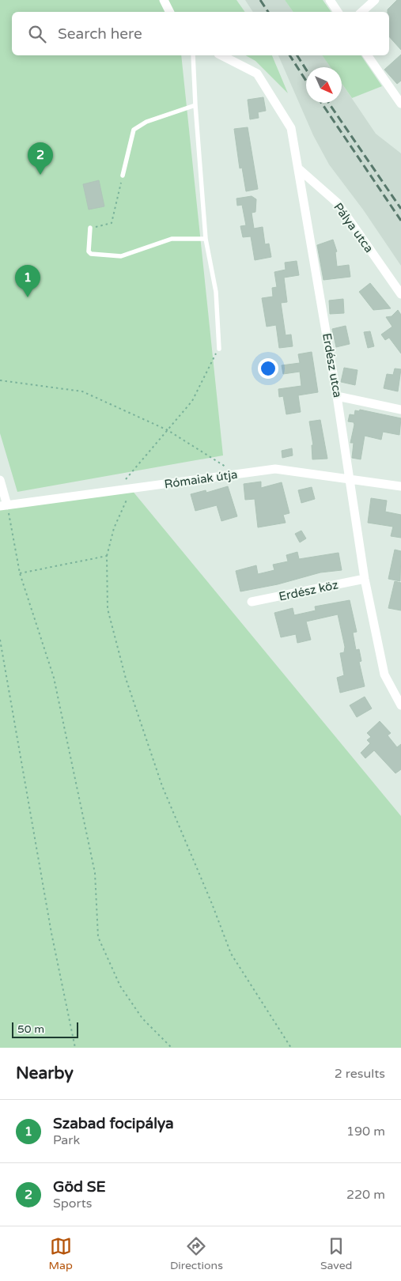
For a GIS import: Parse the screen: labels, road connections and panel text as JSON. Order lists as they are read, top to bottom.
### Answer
{
  "streets": {
    "street": [
      "Pálya utca",
      "Erdész utca",
      "Rómaiak útja",
      "Erdész köz"
    ]
  },
  "crossings": [
    ["Pálya utca", "Erdész utca"],
    ["Erdész utca", "Rómaiak útja"],
    ["Erdész utca", "Erdész köz"]
  ],
  "scale_bar": "50 m",
  "north": "bottom right",
  "page": {
    "search": "Search here",
    "pins": ["2", "1"],
    "scale": "50 m",
    "heading": ["Nearby", "2 results"],
    "list": [
      {
        "mark": "1",
        "name": "Szabad focipálya",
        "note": "Park",
        "value": "190 m"
      },
      {
        "mark": "2",
        "name": "Göd SE",
        "note": "Sports",
        "value": "220 m"
      }
    ],
    "nav": ["Map", "Directions", "Saved"]
  }
}
